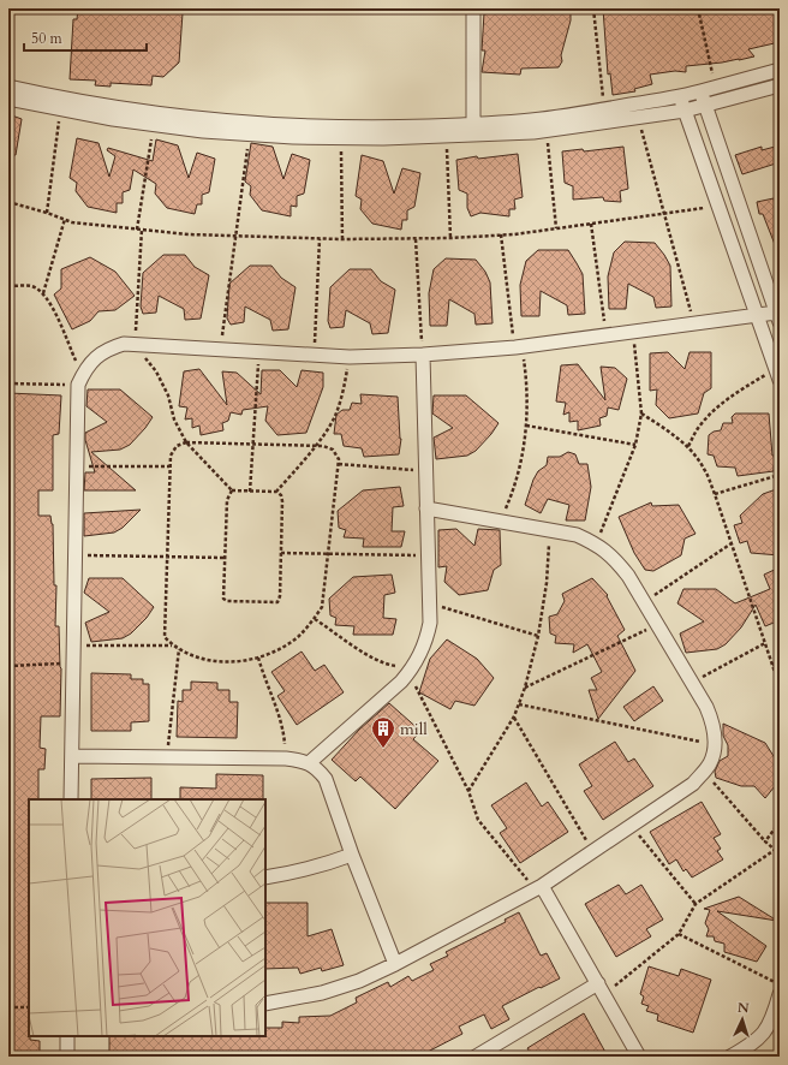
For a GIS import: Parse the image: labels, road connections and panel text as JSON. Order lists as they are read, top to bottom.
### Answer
{
  "places": {
    "building": ["mill"]
  },
  "scale_bar": "50 m",
  "north": "top"
}
